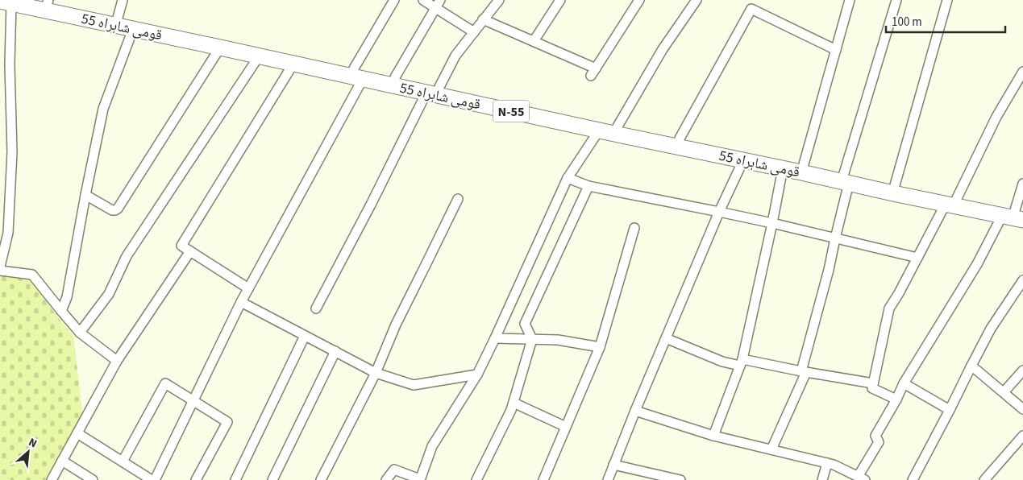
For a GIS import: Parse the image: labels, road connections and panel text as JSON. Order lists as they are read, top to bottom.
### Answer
{
  "streets": {
    "highway": ["قومی شاہراہ 55", "N-55"]
  },
  "scale_bar": "100 m",
  "north": "top right"
}
